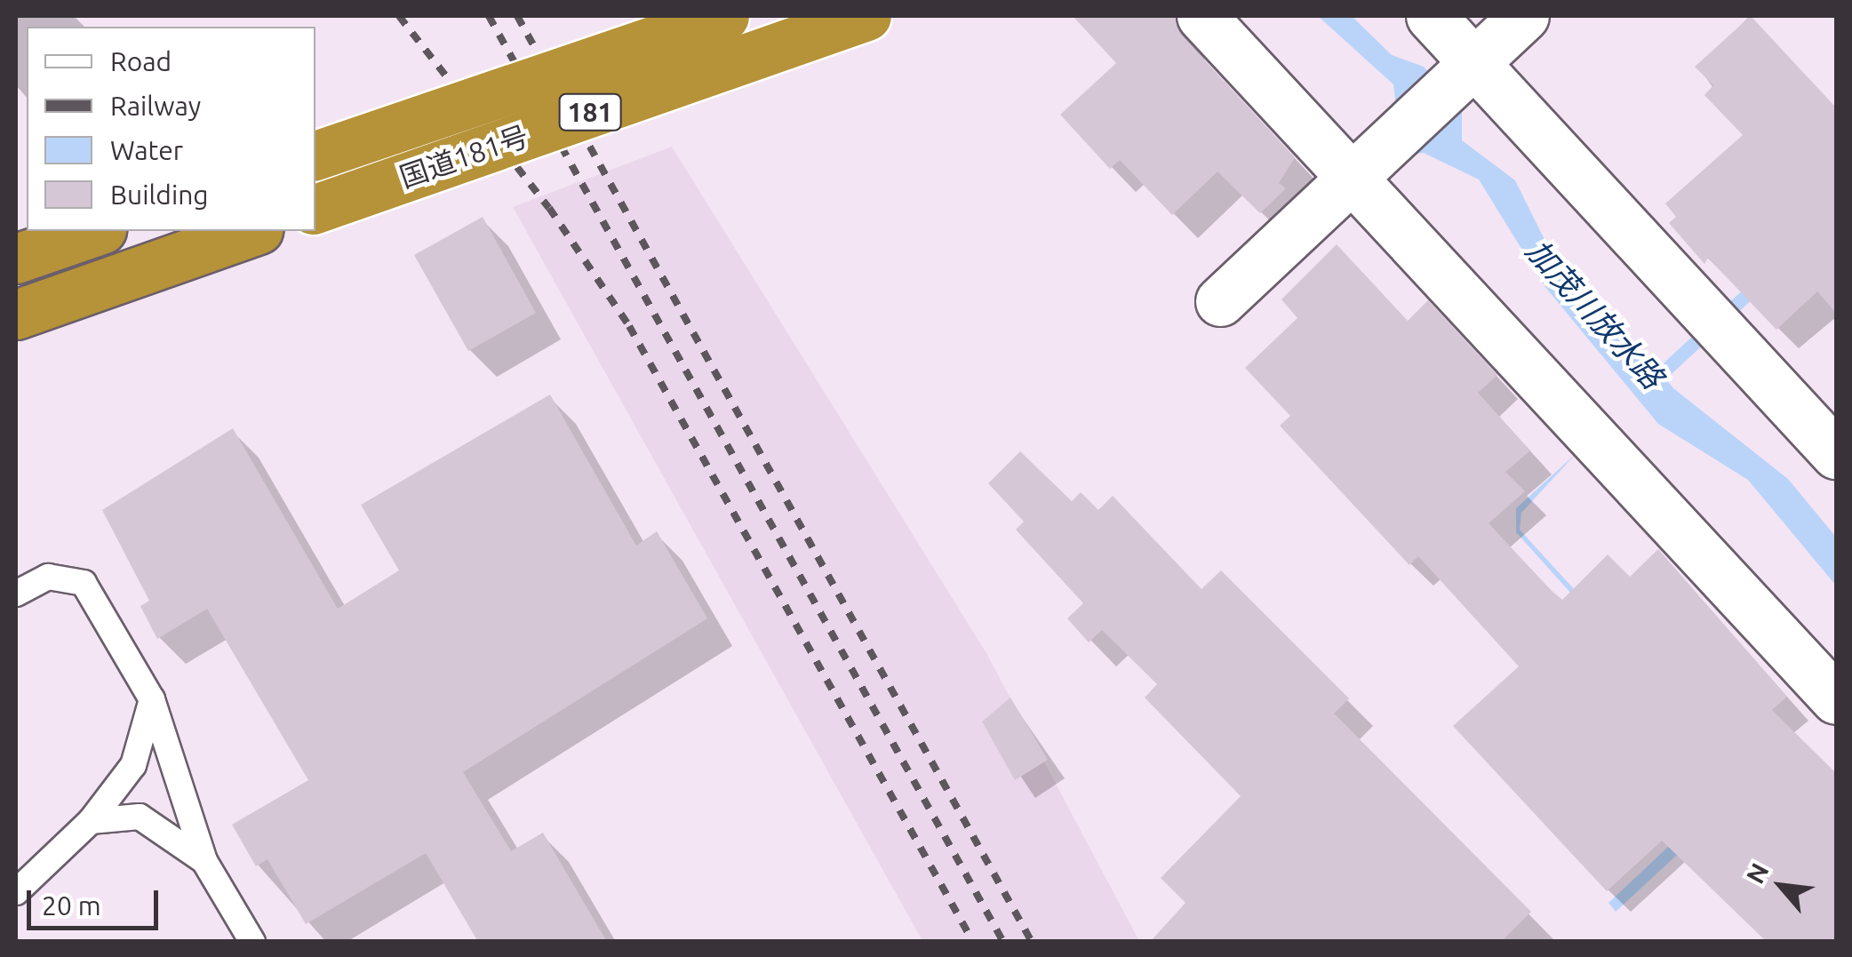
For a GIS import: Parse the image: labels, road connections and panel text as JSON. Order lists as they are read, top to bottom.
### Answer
{
  "streets": {
    "highway": ["181", "国道181号"]
  },
  "water": ["加茂川放水路"],
  "legend": [
    "Road",
    "Railway",
    "Water",
    "Building"
  ],
  "scale_bar": "20 m",
  "north": "top left"
}
